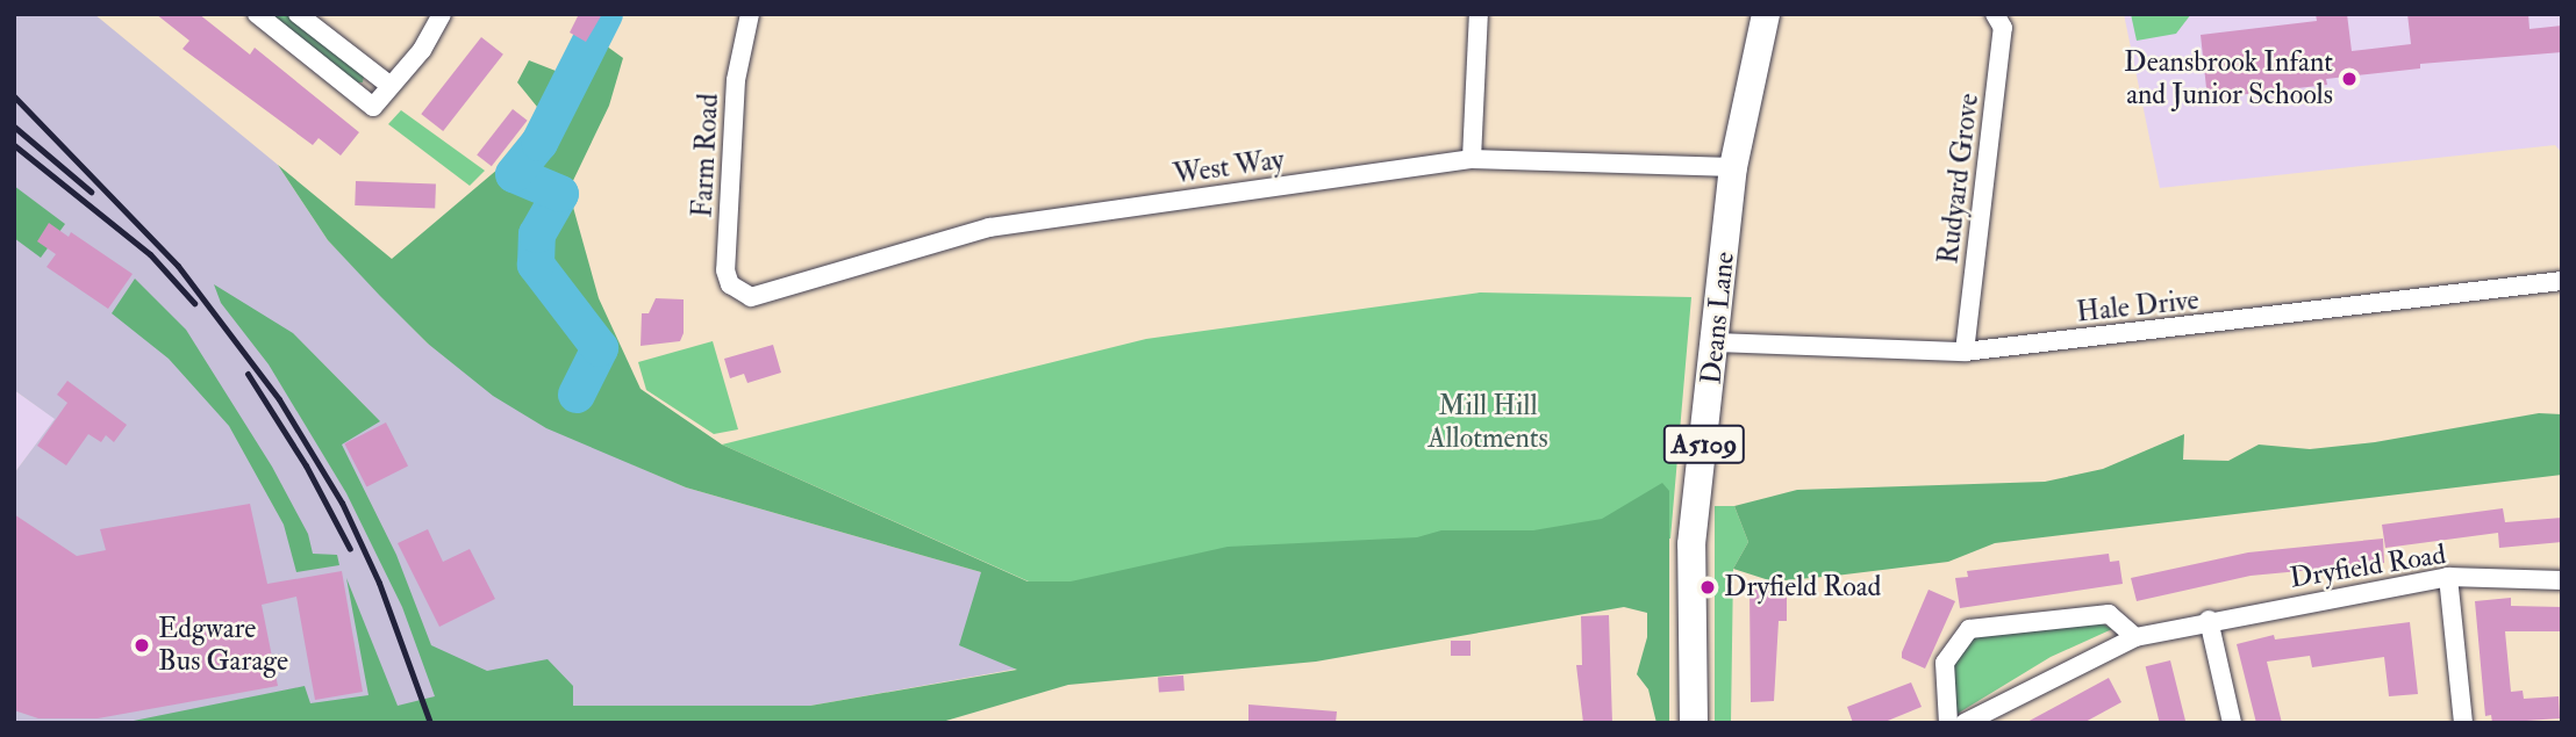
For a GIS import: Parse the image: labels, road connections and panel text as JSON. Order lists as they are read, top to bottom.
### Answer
{
  "streets": {
    "main road": ["Deans Lane", "A5109"],
    "street": [
      "Farm Road",
      "West Way",
      "Rudyard Grove",
      "Hale Drive",
      "Dryfield Road"
    ]
  },
  "crossings": [
    ["Farm Road", "West Way"],
    ["West Way", "Deans Lane"],
    ["Rudyard Grove", "Hale Drive"],
    ["Hale Drive", "Deans Lane"]
  ],
  "parks": ["Mill Hill Allotments"],
  "places": ["Deansbrook Infant and Junior Schools", "Dryfield Road", "Edgware Bus Garage"]
}
